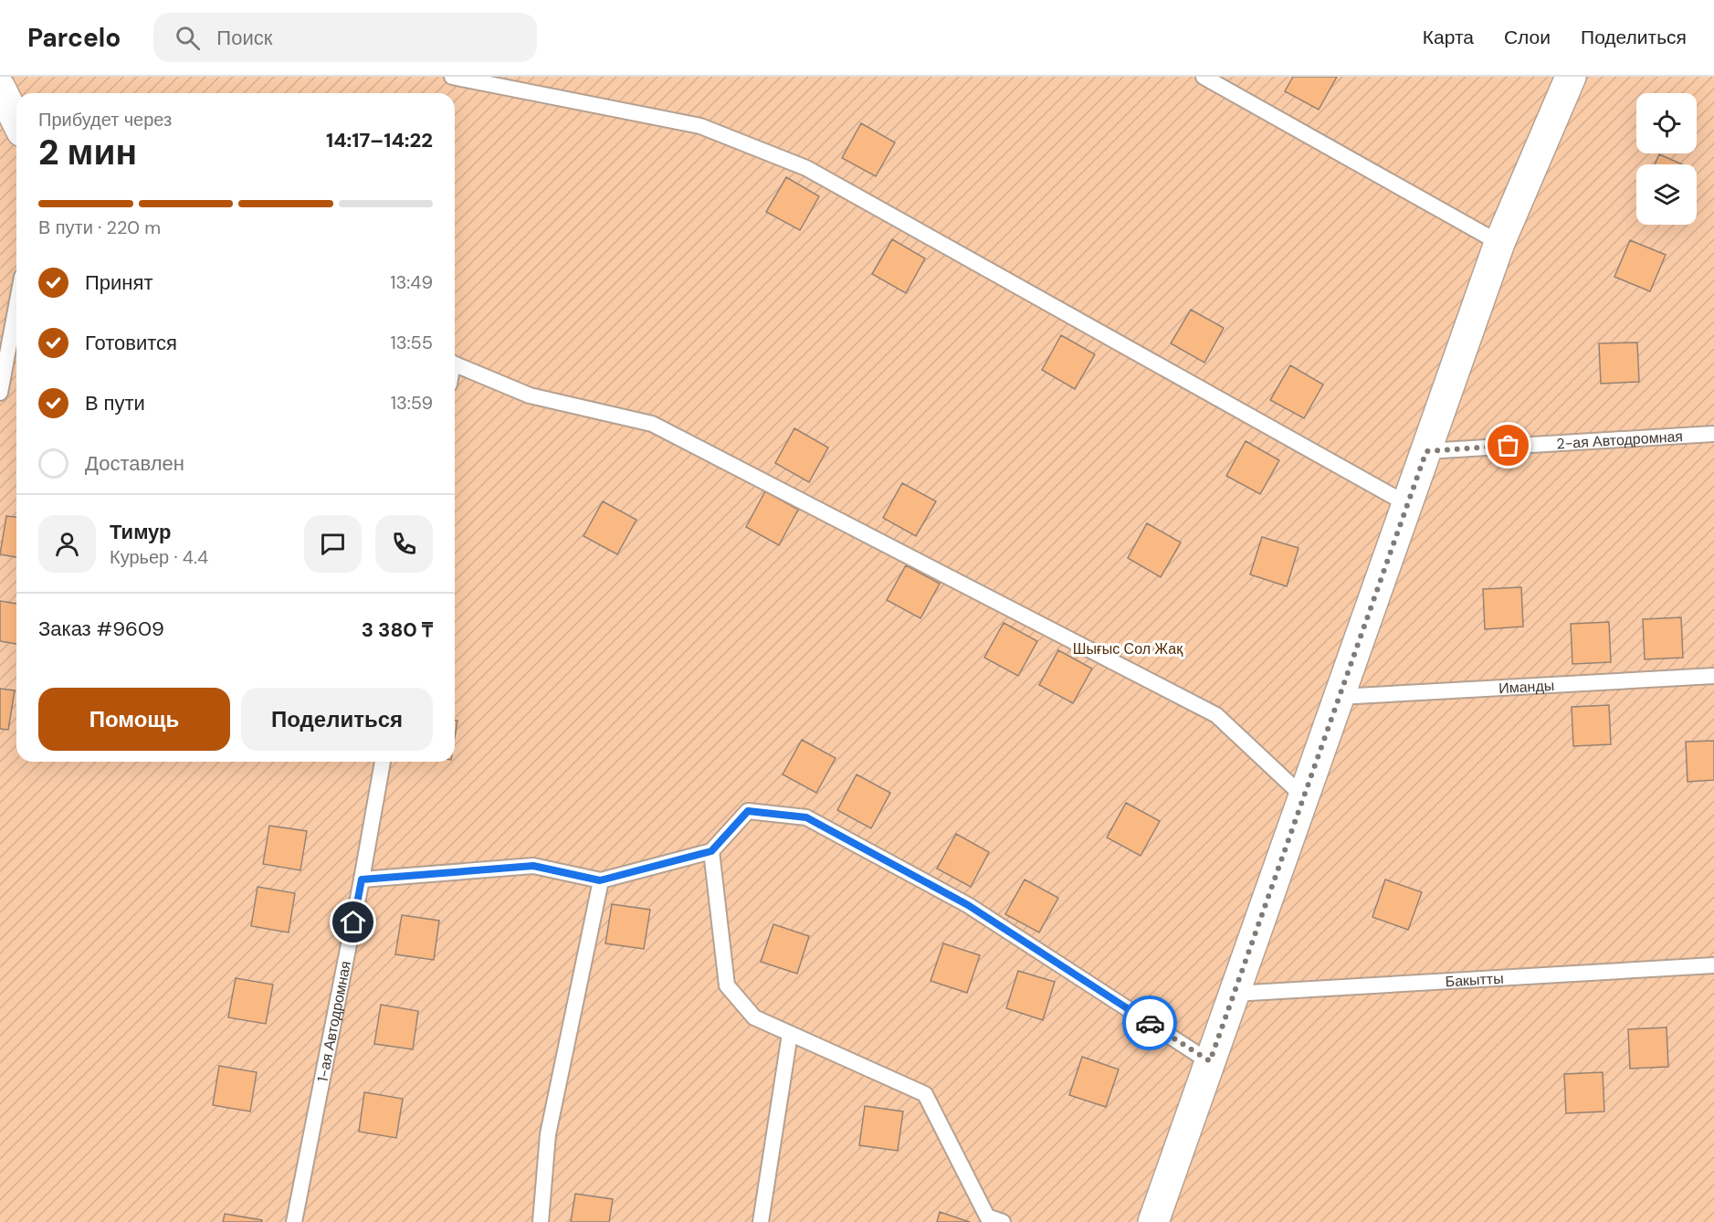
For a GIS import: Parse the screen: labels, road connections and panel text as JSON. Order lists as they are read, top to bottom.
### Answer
{
  "streets": {
    "lane": [
      "2-ая Автодромная",
      "Иманды",
      "Бакытты",
      "1-ая Автодромная"
    ]
  },
  "parks": ["Шығыс Сол Жақ"],
  "page": {
    "header": "Parcelo",
    "search": "Поиск",
    "nav": ["Карта", "Слои", "Поделиться"],
    "heading": ["2 мин", "Прибудет через", "14:17–14:22"],
    "panel": [
      "Тимур",
      "Курьер · 4.4",
      "Заказ #9609",
      "3 380 ₸"
    ],
    "bar": "В пути · 220 m",
    "list": [
      ["Принят", "13:49"],
      ["Готовится", "13:55"],
      ["В пути", "13:59"],
      "Доставлен"
    ],
    "buttons": ["Помощь", "Поделиться"]
  }
}
